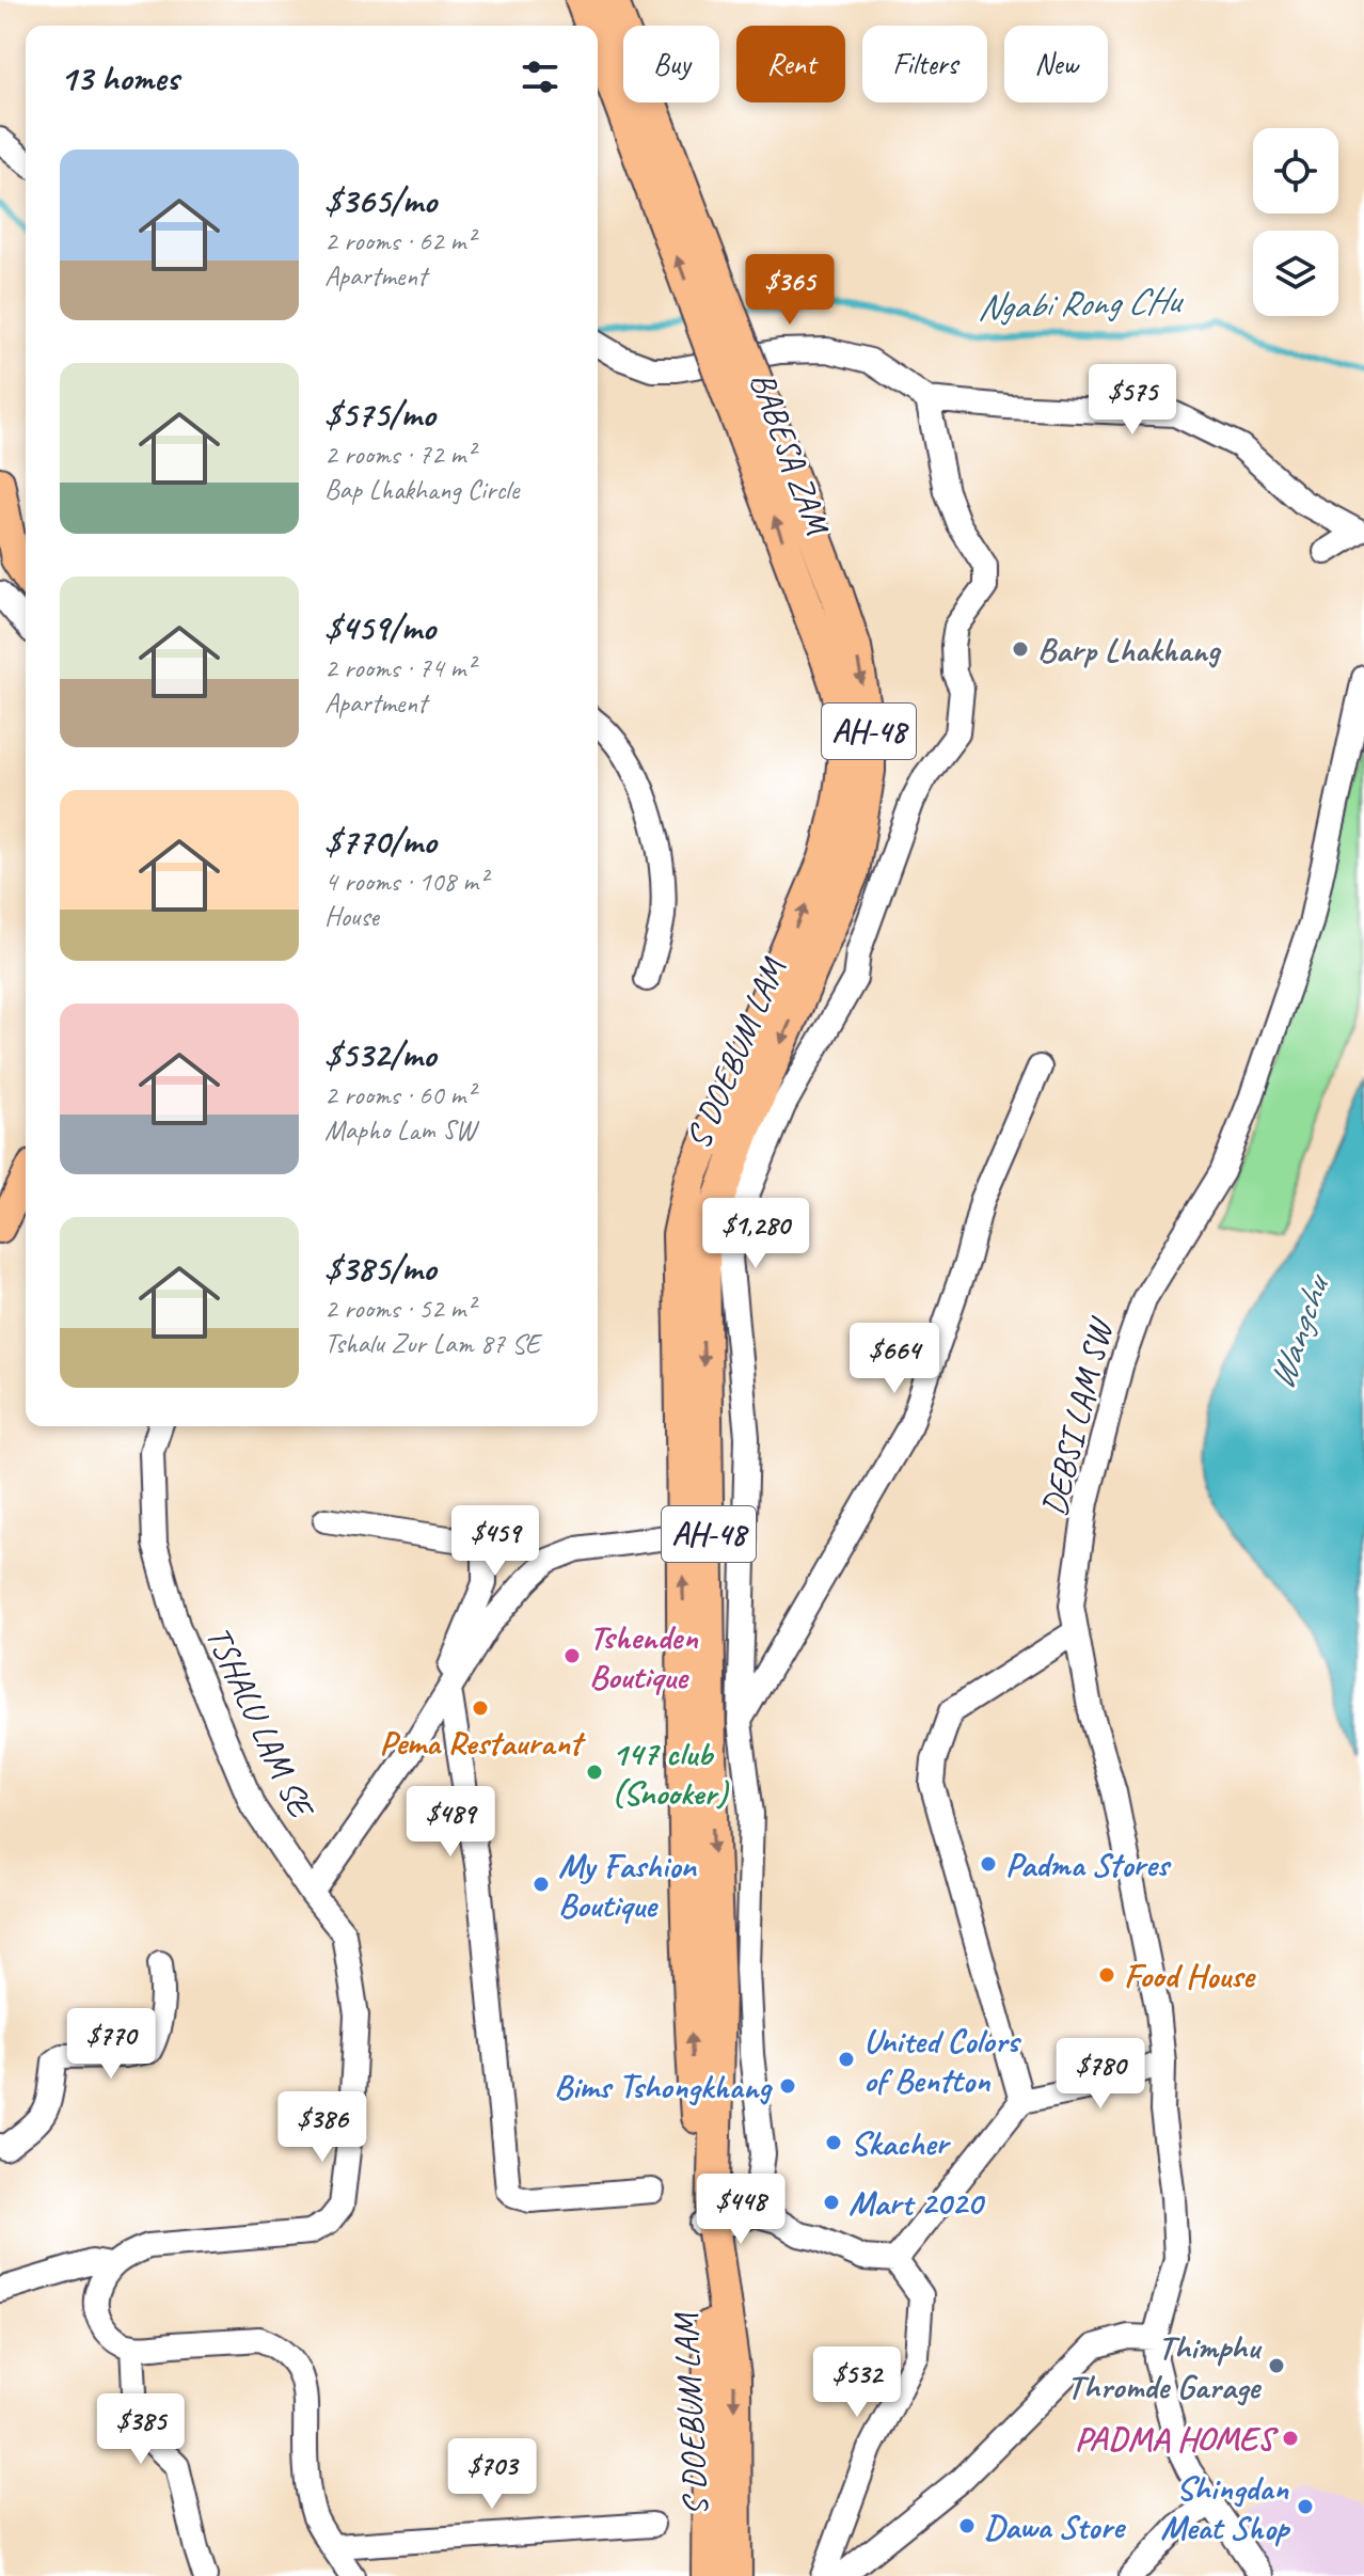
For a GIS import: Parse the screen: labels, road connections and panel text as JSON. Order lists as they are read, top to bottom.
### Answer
{
  "streets": {
    "highway": ["BABESA ZAM", "AH-48", "S DOEBUM LAM"],
    "street": ["DEBSI LAM SW", "TSHALU LAM SE"]
  },
  "crossings": [
    ["BABESA ZAM", "AH-48"],
    ["BABESA ZAM", "S DOEBUM LAM"]
  ],
  "water": ["Ngabi Rong CHu", "Wangchu"],
  "places": [
    "Barp Lhakhang",
    "Tshenden Boutique",
    "Pema Restaurant",
    "147 club (Snooker)",
    "Padma Stores",
    "My Fashion Boutique",
    "Food House",
    "United Colors of Bentton",
    "Bims Tshongkhang",
    "Skacher",
    "Mart 2020",
    "Thimphu Thromde Garage",
    "PADMA HOMES",
    "Shingdan Meat Shop",
    "Dawa Store"
  ],
  "page": {
    "chip": [
      "Buy",
      "Rent",
      "Filters",
      "New"
    ],
    "heading": "13 homes",
    "list": [
      {
        "name": "$365/mo",
        "note": "2 rooms · 62 m² · Apartment"
      },
      {
        "name": "$575/mo",
        "note": "2 rooms · 72 m² · Bap Lhakhang Circle"
      },
      {
        "name": "$459/mo",
        "note": "2 rooms · 74 m² · Apartment"
      },
      {
        "name": "$770/mo",
        "note": "4 rooms · 108 m² · House"
      },
      {
        "name": "$532/mo",
        "note": "2 rooms · 60 m² · Mapho Lam SW"
      },
      {
        "name": "$385/mo",
        "note": "2 rooms · 52 m² · Tshalu Zur Lam 87 SE"
      }
    ],
    "price": [
      "$365",
      "$575",
      "$1,280",
      "$664",
      "$459",
      "$489",
      "$770",
      "$780",
      "$386",
      "$448",
      "$532",
      "$385",
      "$703"
    ]
  }
}
